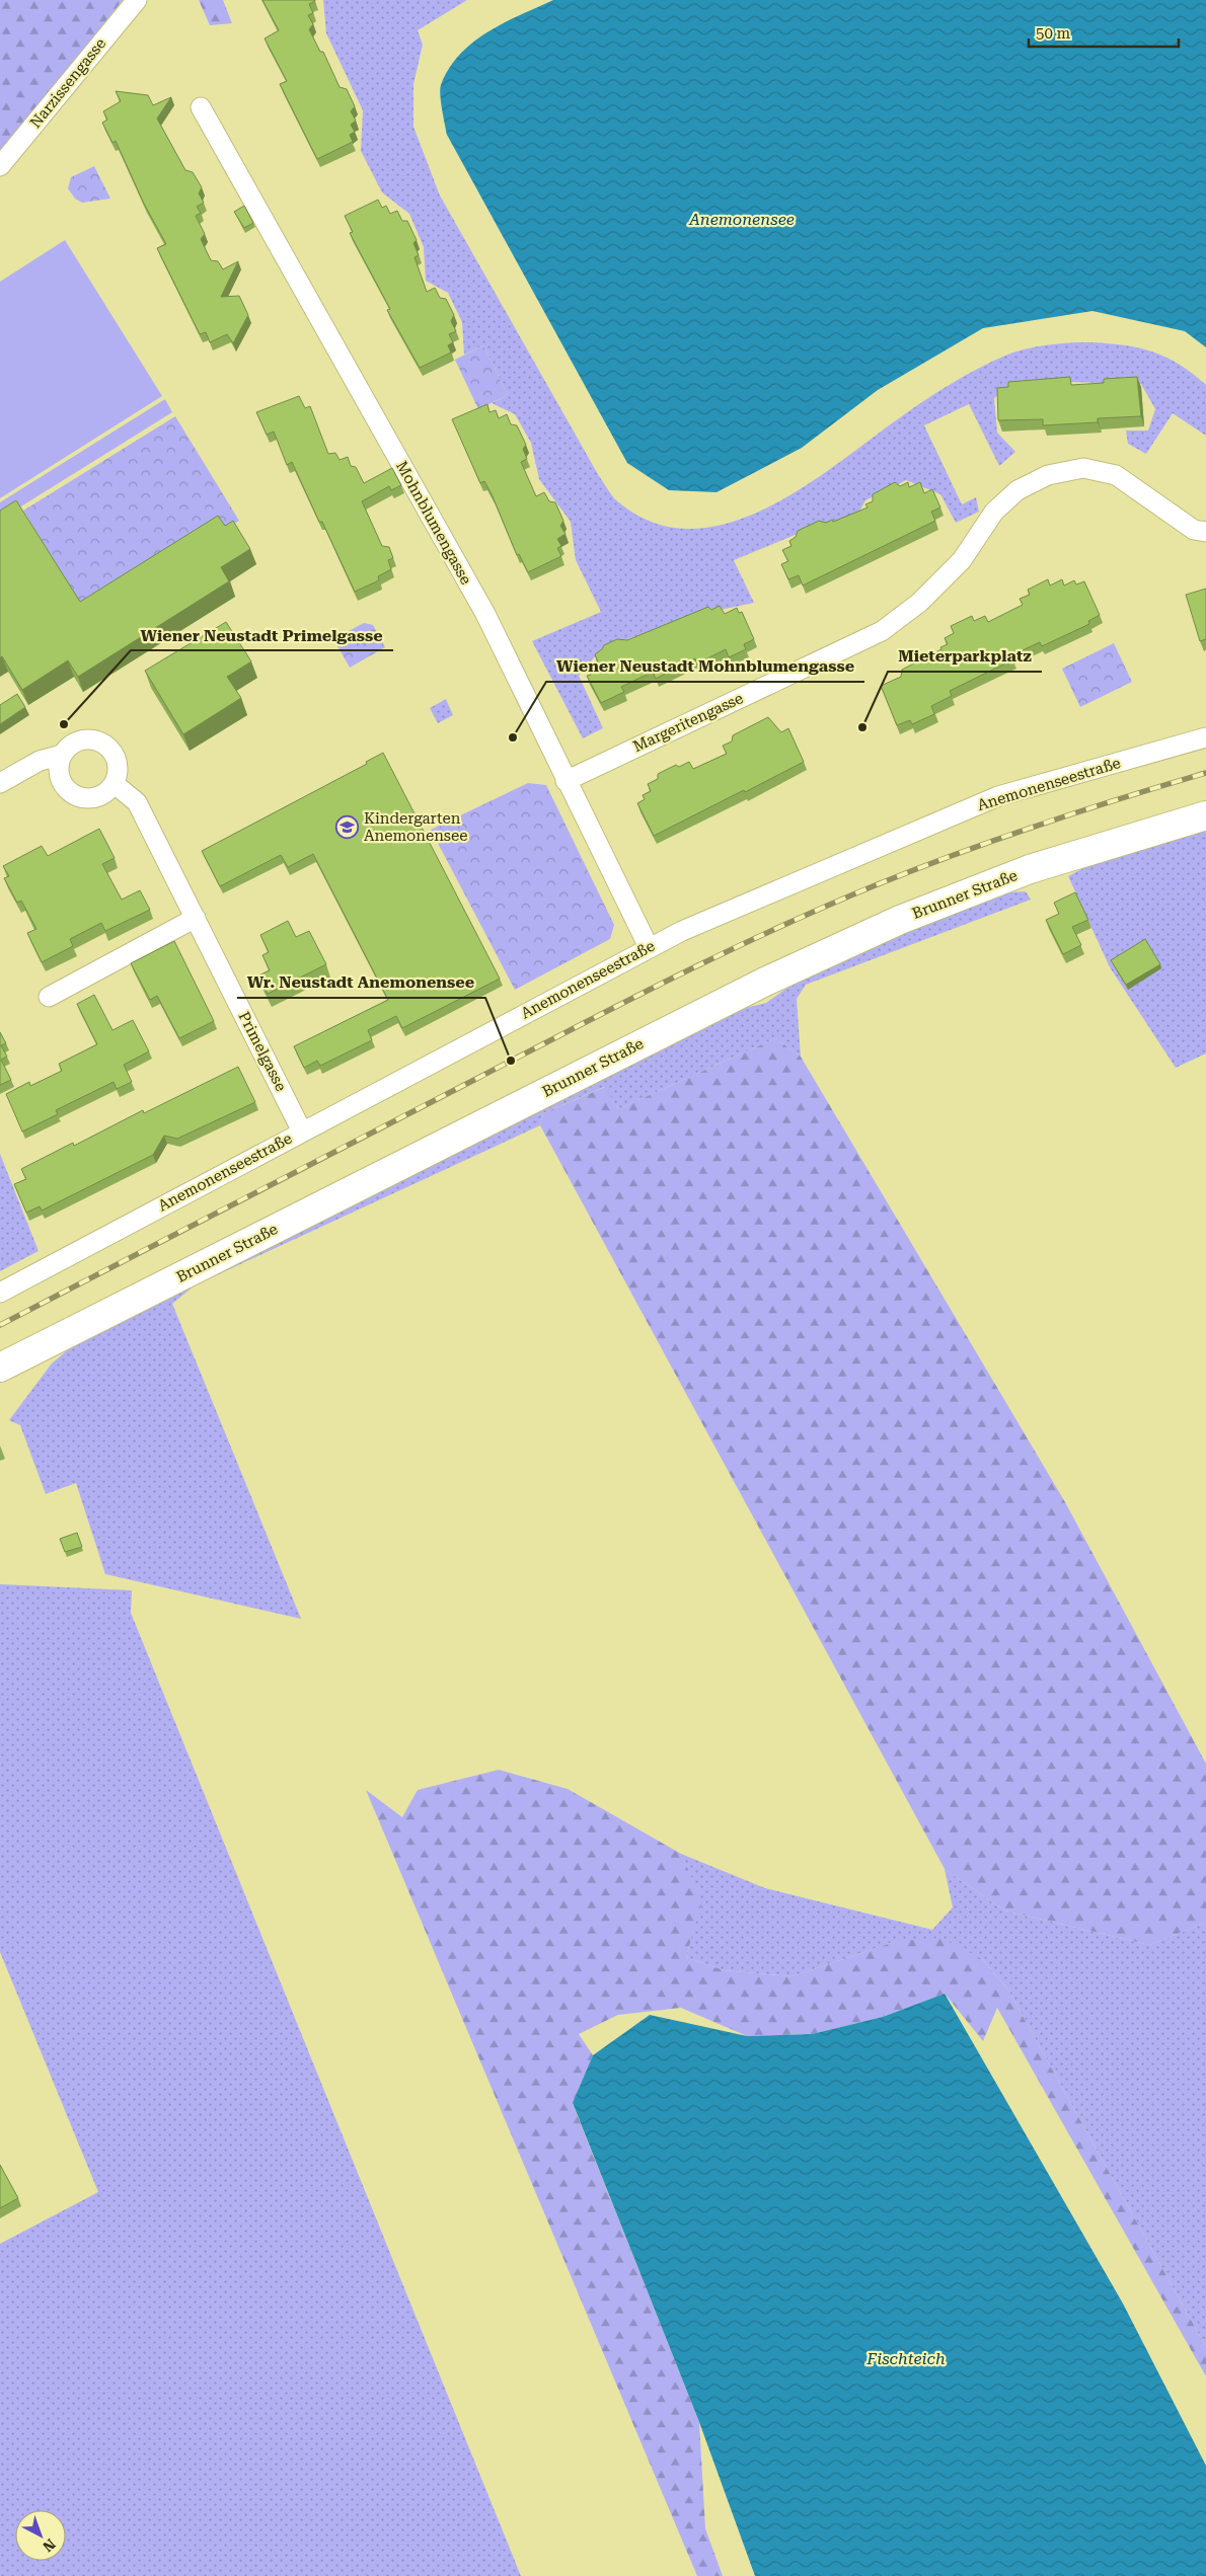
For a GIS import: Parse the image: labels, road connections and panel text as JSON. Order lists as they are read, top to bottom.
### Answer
{
  "streets": {
    "main road": ["Brunner Straße"],
    "street": [
      "Narzissengasse",
      "Mohnblumengasse",
      "Margeritengasse",
      "Anemonenseestraße",
      "Primelgasse"
    ]
  },
  "crossings": [
    ["Mohnblumengasse", "Margeritengasse"],
    ["Mohnblumengasse", "Anemonenseestraße"],
    ["Anemonenseestraße", "Primelgasse"]
  ],
  "water": ["Anemonensee", "Fischteich"],
  "places": {
    "other": [
      "Wiener Neustadt Primelgasse",
      "Mieterparkplatz",
      "Wiener Neustadt Mohnblumengasse",
      "Wr. Neustadt Anemonensee"
    ],
    "school or university": ["Kindergarten Anemonensee"]
  },
  "scale_bar": "50 m",
  "north": "bottom right"
}
